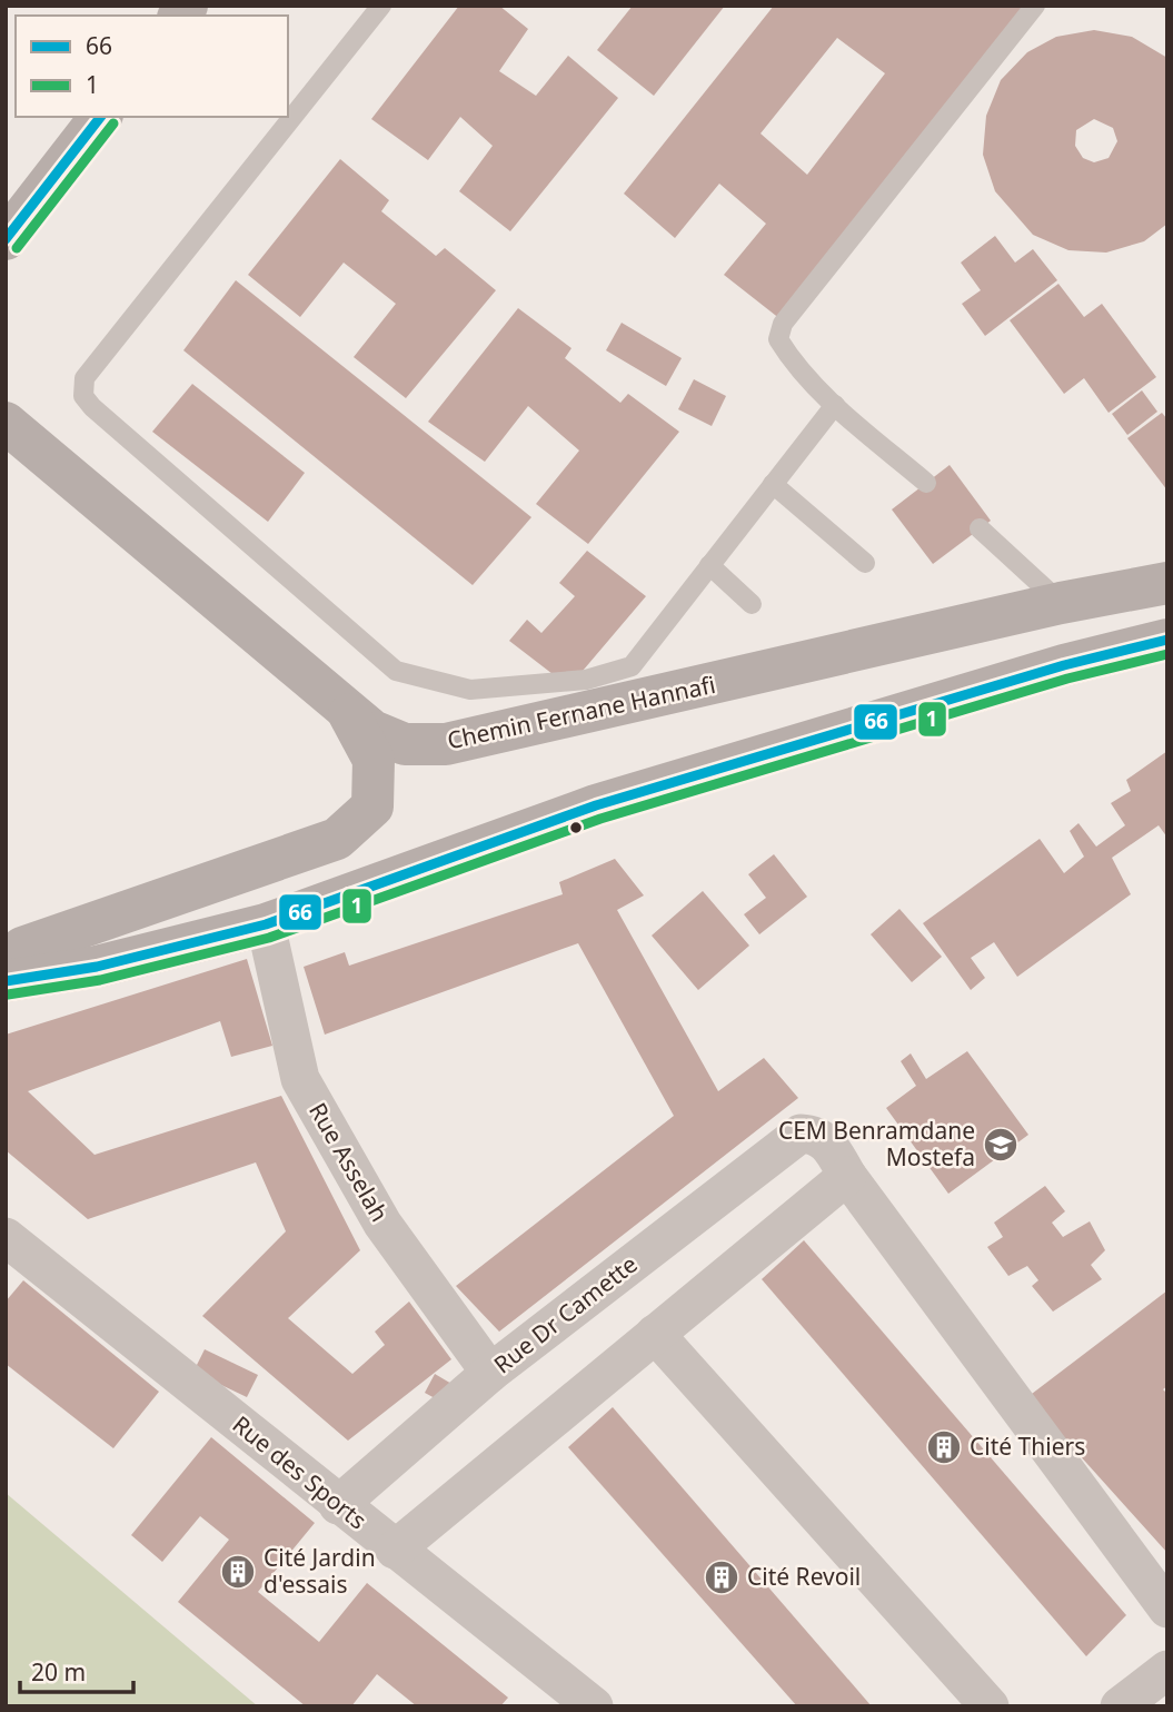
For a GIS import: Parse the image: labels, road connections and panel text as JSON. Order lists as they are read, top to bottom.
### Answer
{
  "streets": {
    "main road": ["Chemin Fernane Hannafi"],
    "street": ["Rue Asselah", "Rue Dr Camette", "Rue des Sports"]
  },
  "crossings": [
    ["Rue Asselah", "Rue Dr Camette"],
    ["Rue Dr Camette", "Rue des Sports"]
  ],
  "places": {
    "school or university": ["CEM Benramdane Mostefa"],
    "building": ["Cité Thiers", "Cité Jardin d'essais", "Cité Revoil"]
  },
  "lines": ["transit line 66", "transit line 1"],
  "legend": ["66", "1"],
  "scale_bar": "20 m"
}
